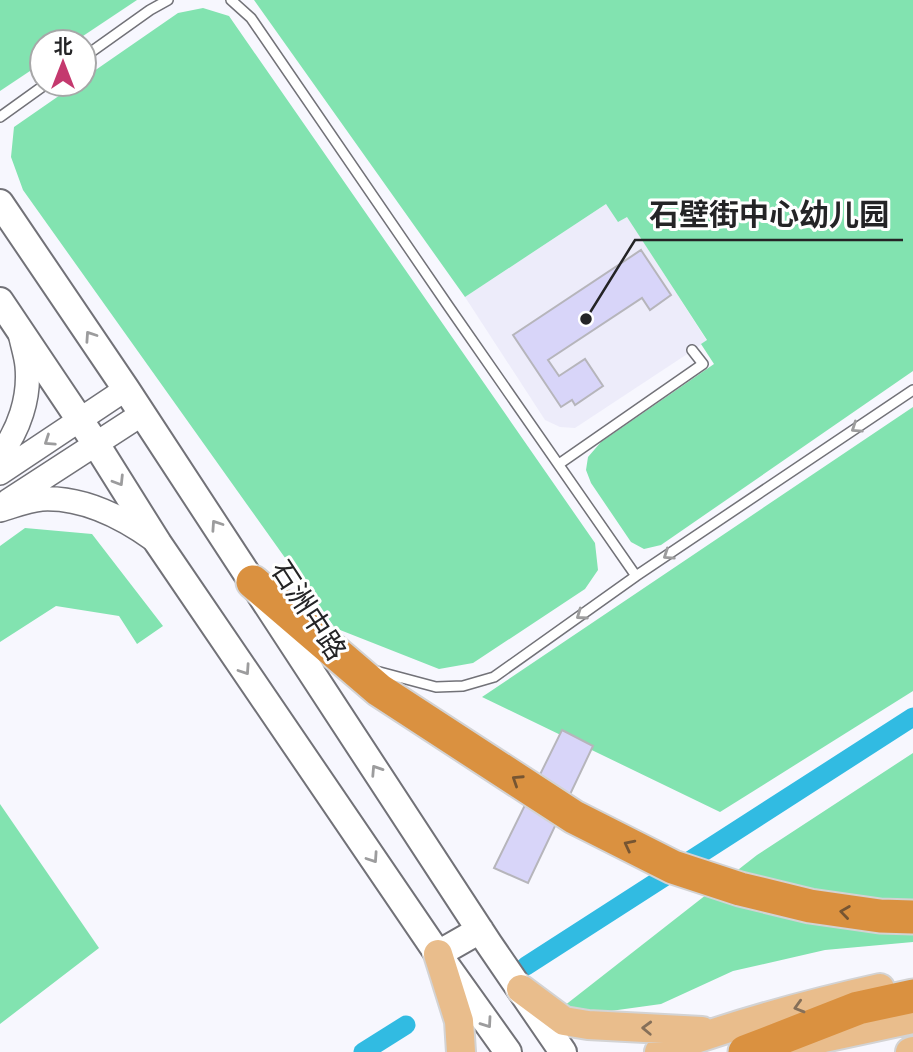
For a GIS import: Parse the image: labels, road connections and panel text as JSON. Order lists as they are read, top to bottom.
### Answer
{
  "streets": {
    "main road": ["石洲中路"]
  },
  "places": ["石壁街中心幼儿园"],
  "north": "top"
}
